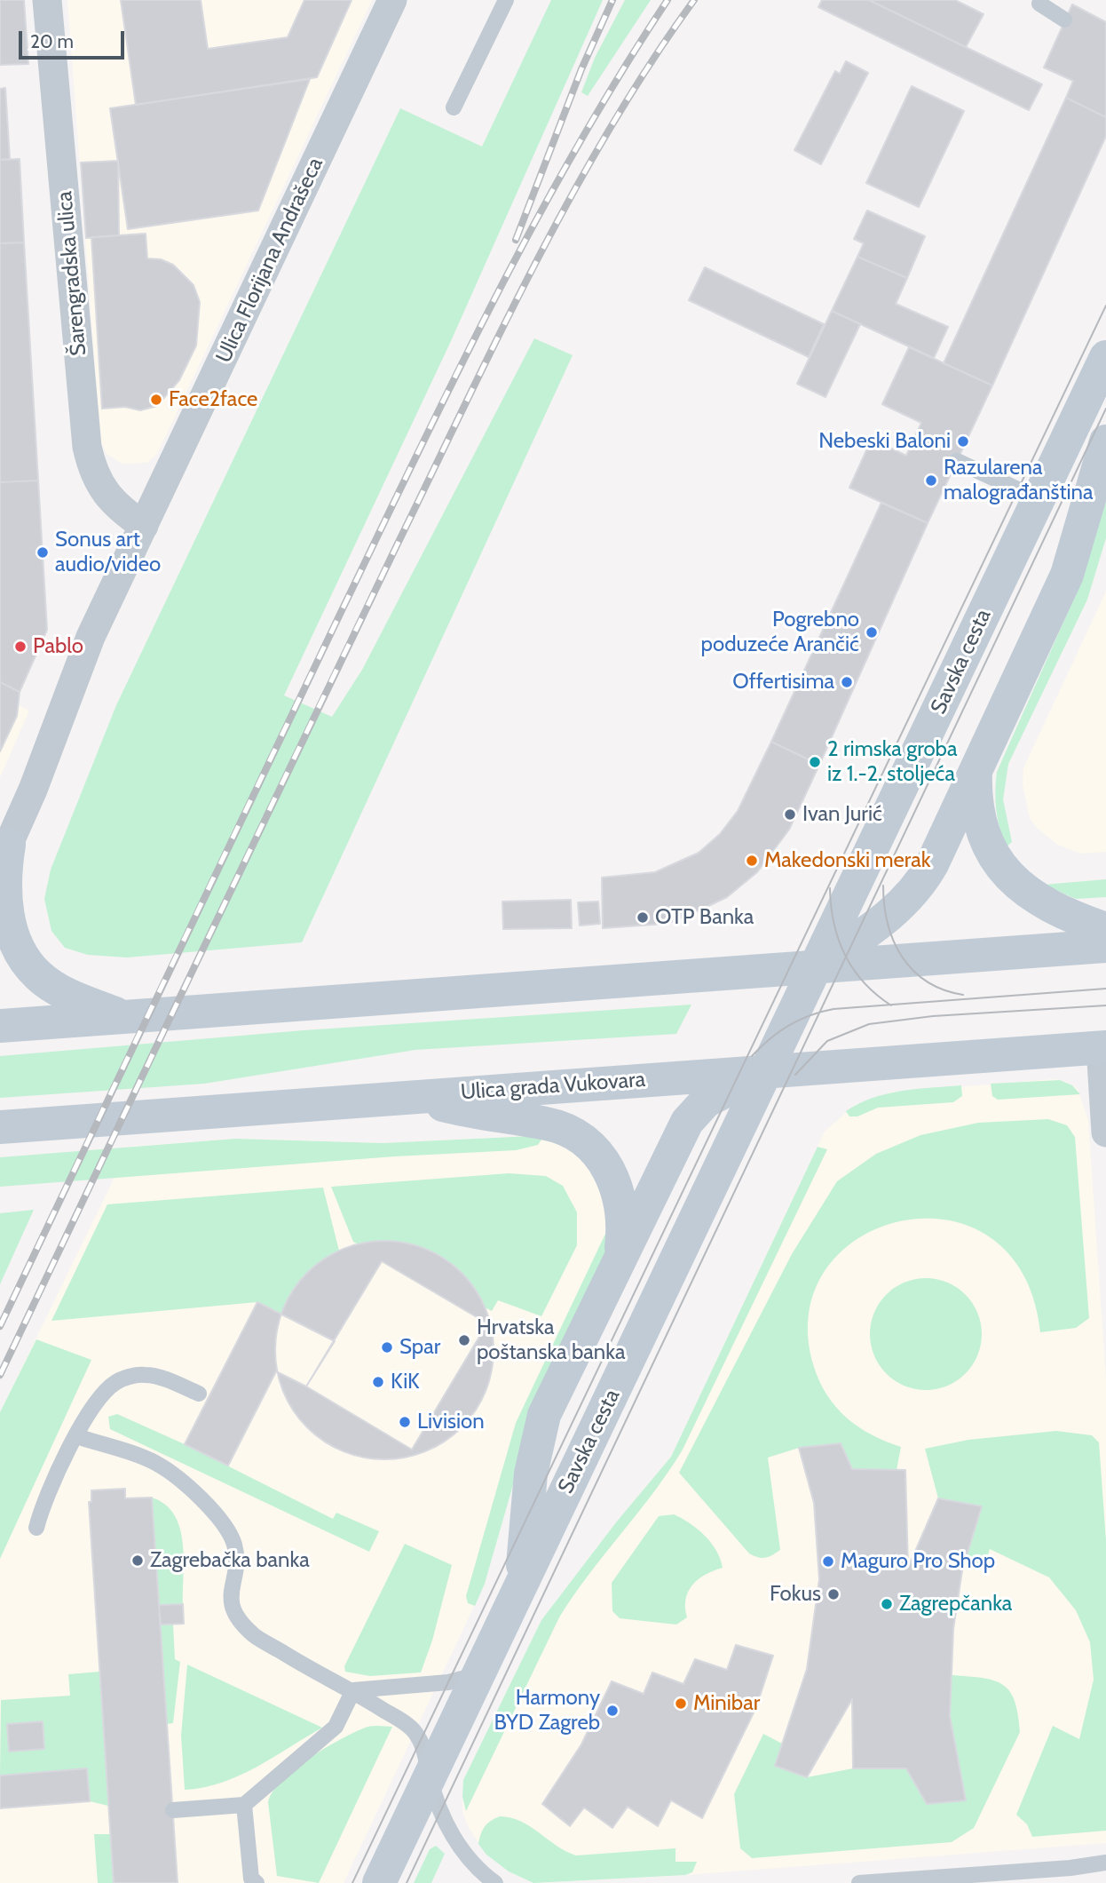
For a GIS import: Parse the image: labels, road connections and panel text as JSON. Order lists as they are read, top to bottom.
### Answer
{
  "streets": {
    "main road": ["Savska cesta", "Ulica grada Vukovara"],
    "street": ["Ulica Florijana Andrašeca", "Šarengradska ulica"]
  },
  "crossings": [
    ["Ulica Florijana Andrašeca", "Šarengradska ulica"],
    ["Savska cesta", "Ulica grada Vukovara"]
  ],
  "places": [
    "Face2face",
    "Nebeski Baloni",
    "Razularena malograđanština",
    "Sonus art audio/video",
    "Pogrebno poduzeće Arančić",
    "Pablo",
    "Offertisima",
    "2 rimska groba iz 1.-2. stoljeća",
    "Ivan Jurić",
    "Makedonski merak",
    "OTP Banka",
    "Hrvatska poštanska banka",
    "Spar",
    "KiK",
    "Livision",
    "Zagrebačka banka",
    "Maguro Pro Shop",
    "Fokus",
    "Zagrepčanka",
    "Minibar",
    "Harmony BYD Zagreb"
  ],
  "scale_bar": "20 m"
}
